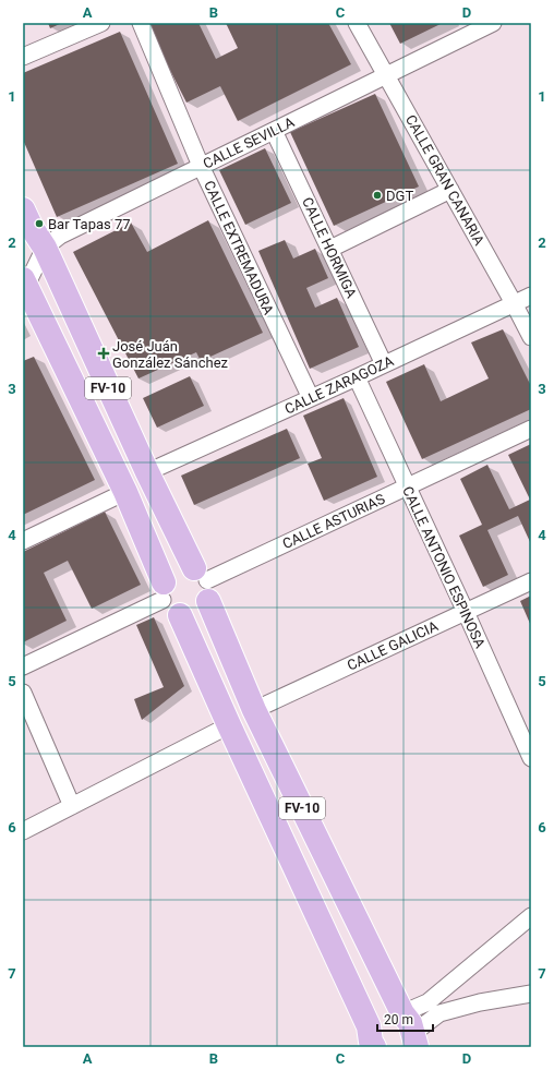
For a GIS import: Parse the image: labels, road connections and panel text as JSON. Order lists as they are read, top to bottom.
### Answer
{
  "streets": {
    "main road": ["FV-10"],
    "street": [
      "CALLE SEVILLA",
      "CALLE GRAN CANARIA",
      "CALLE EXTREMADURA",
      "CALLE HORMIGA",
      "CALLE ZARAGOZA",
      "CALLE ASTURIAS",
      "CALLE ANTONIO ESPINOSA",
      "CALLE GALICIA"
    ]
  },
  "crossings": [
    ["CALLE SEVILLA", "CALLE GRAN CANARIA"],
    ["CALLE SEVILLA", "CALLE EXTREMADURA"],
    ["CALLE SEVILLA", "CALLE HORMIGA"],
    ["CALLE SEVILLA", "FV-10"],
    ["CALLE GRAN CANARIA", "CALLE ZARAGOZA"],
    ["CALLE EXTREMADURA", "CALLE ZARAGOZA"],
    ["CALLE HORMIGA", "CALLE ZARAGOZA"],
    ["CALLE ZARAGOZA", "FV-10"],
    ["CALLE ZARAGOZA", "CALLE ANTONIO ESPINOSA"],
    ["FV-10", "CALLE ASTURIAS"],
    ["FV-10", "CALLE GALICIA"],
    ["CALLE ASTURIAS", "CALLE ANTONIO ESPINOSA"],
    ["CALLE ANTONIO ESPINOSA", "CALLE GALICIA"]
  ],
  "places": {
    "other": ["DGT", "Bar Tapas 77"],
    "health": ["José Juán González Sánchez"]
  },
  "scale_bar": "20 m",
  "grid": {
    "columns": [
      "A",
      "B",
      "C",
      "D"
    ],
    "rows": [
      "1",
      "2",
      "3",
      "4",
      "5",
      "6",
      "7"
    ]
  }
}
